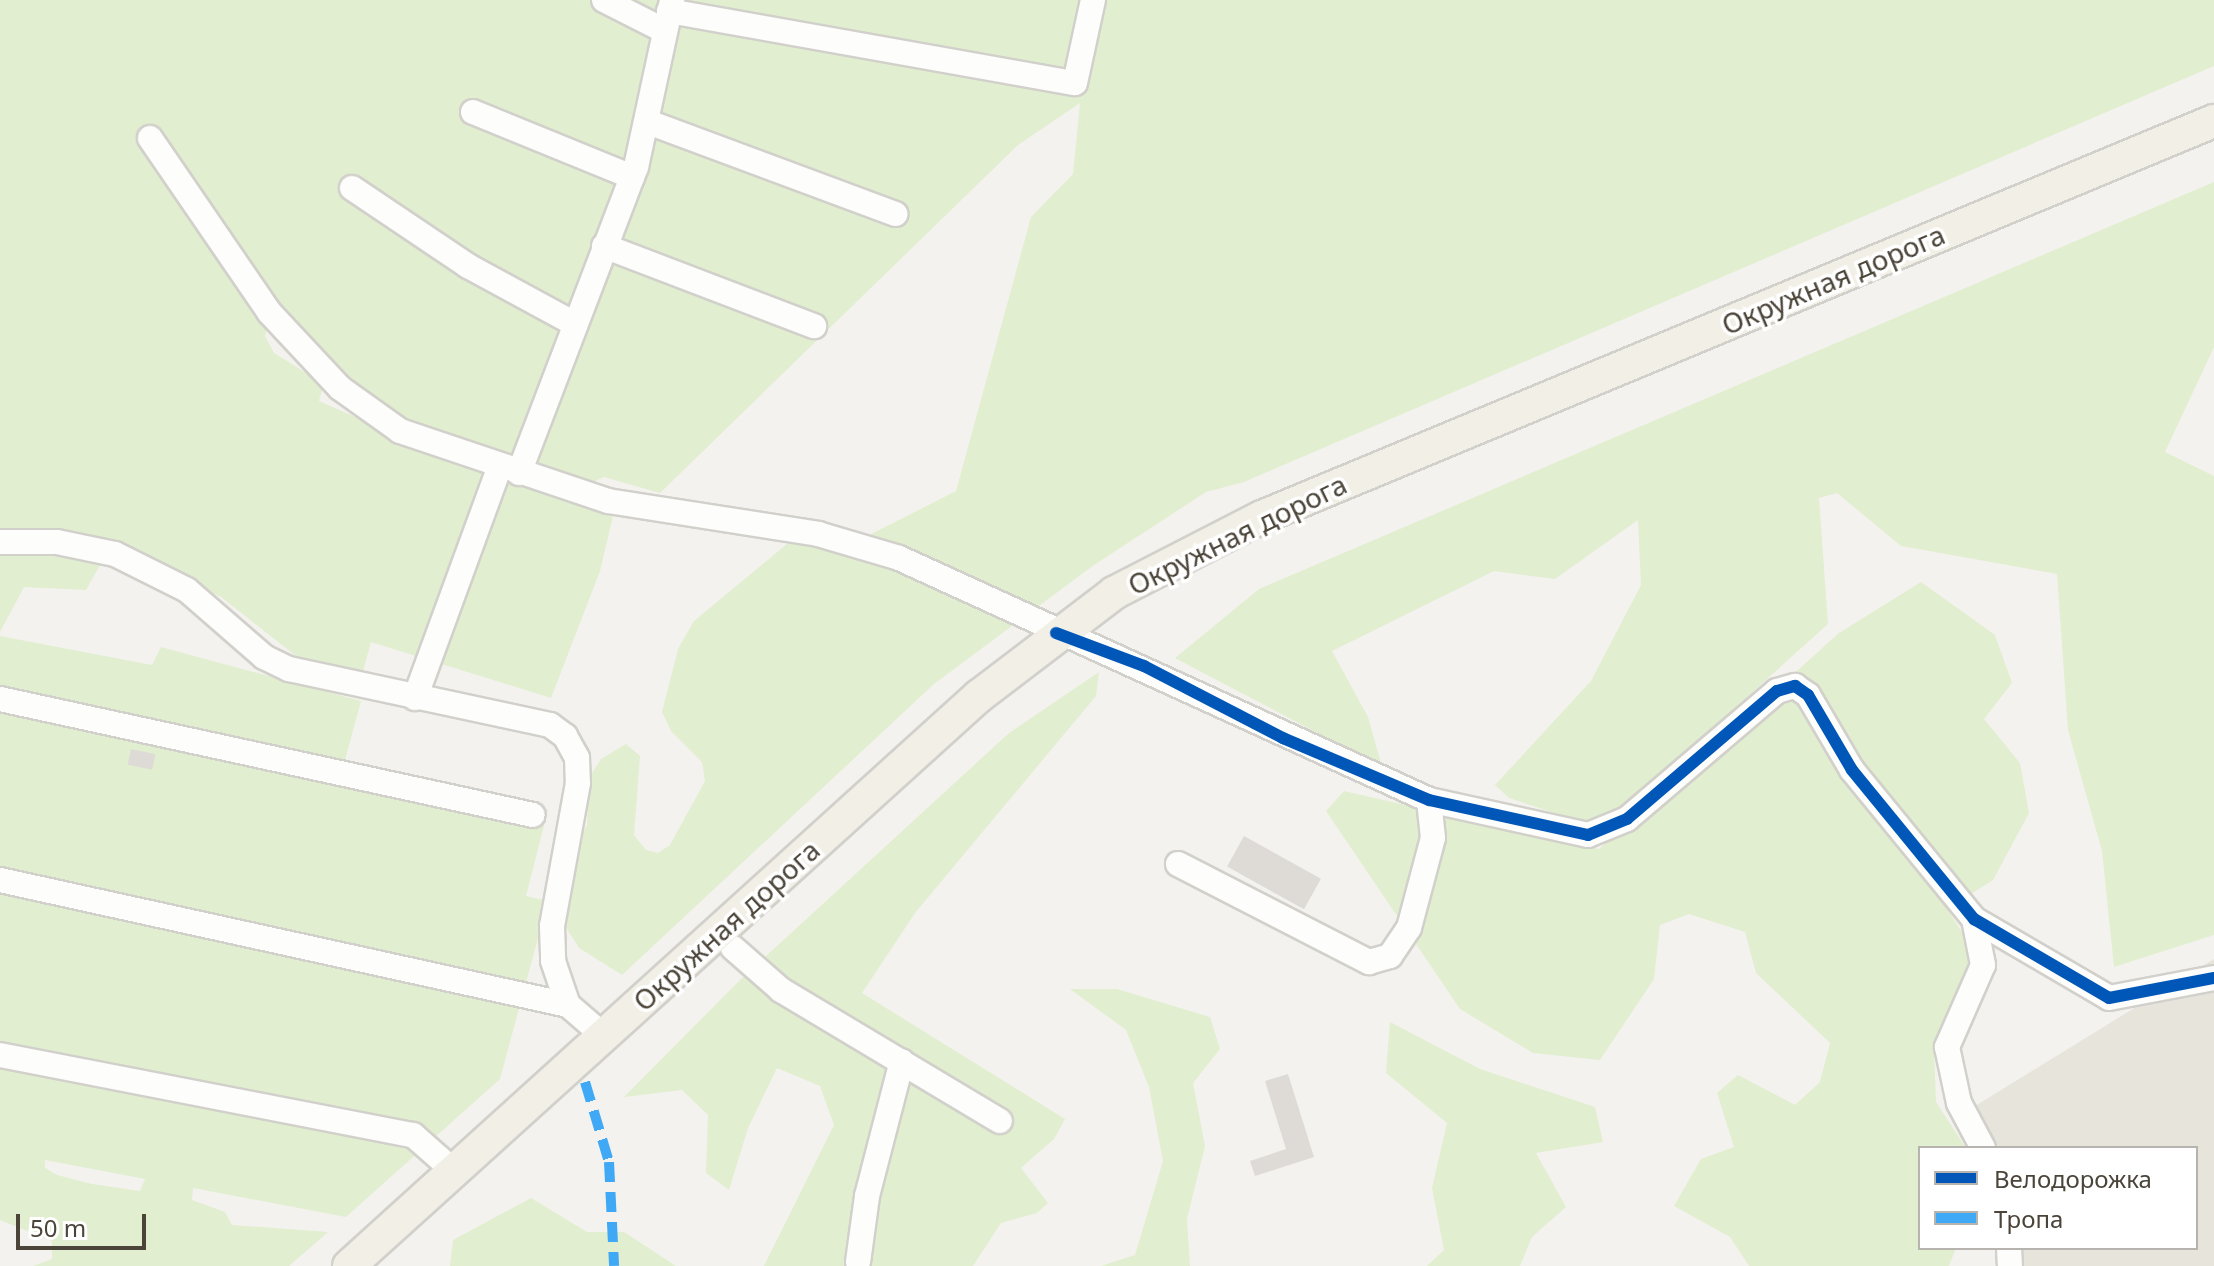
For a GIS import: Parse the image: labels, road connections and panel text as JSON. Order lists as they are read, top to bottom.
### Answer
{
  "streets": {
    "main road": ["Окружная дорога"]
  },
  "legend": ["Велодорожка", "Тропа"],
  "scale_bar": "50 m"
}
